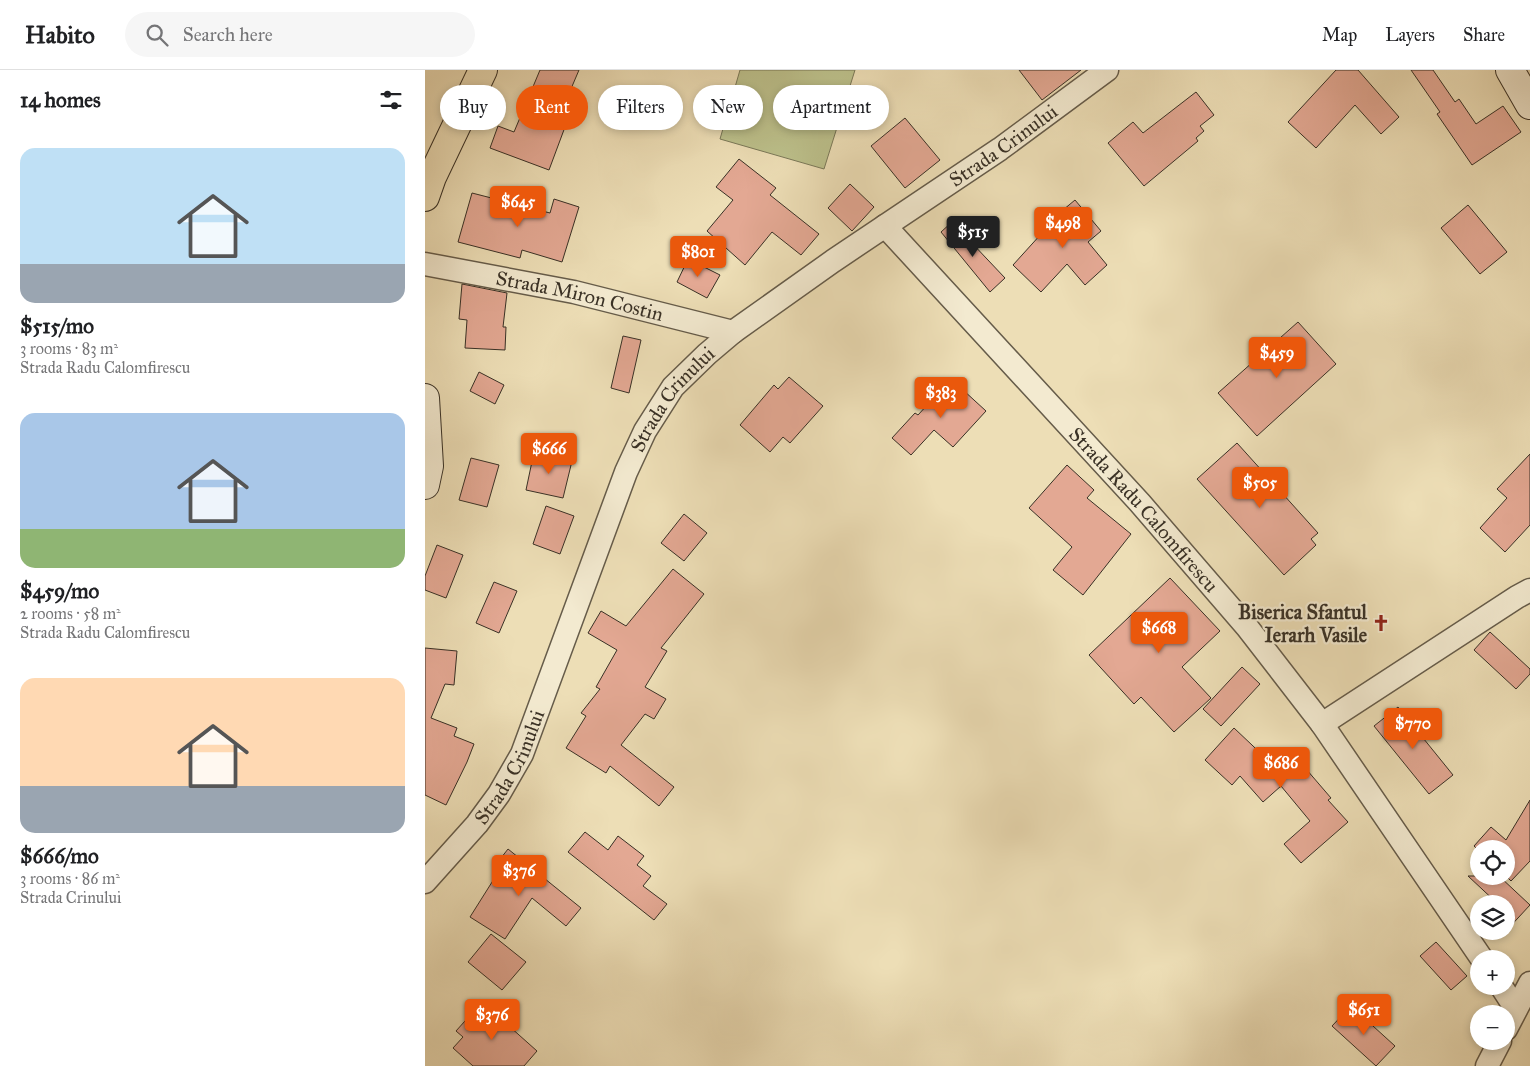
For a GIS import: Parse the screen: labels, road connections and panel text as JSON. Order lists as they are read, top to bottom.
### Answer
{
  "streets": {
    "street": ["Strada Crinului", "Strada Miron Costin", "Strada Radu Calomfirescu"]
  },
  "crossings": [
    ["Strada Crinului", "Strada Miron Costin"],
    ["Strada Crinului", "Strada Radu Calomfirescu"]
  ],
  "places": {
    "church": ["Biserica Sfantul Ierarh Vasile"]
  },
  "page": {
    "header": "Habito",
    "search": "Search here",
    "nav": ["Map", "Layers", "Share"],
    "heading": "14 homes",
    "chip": [
      "Buy",
      "Rent",
      "Filters",
      "New",
      "Apartment"
    ],
    "list": [
      {
        "name": "$515/mo",
        "note": "3 rooms · 83 m² · Strada Radu Calomfirescu"
      },
      {
        "name": "$459/mo",
        "note": "2 rooms · 58 m² · Strada Radu Calomfirescu"
      },
      {
        "name": "$666/mo",
        "note": "3 rooms · 86 m² · Strada Crinului"
      }
    ],
    "price": [
      "$645",
      "$498",
      "$515",
      "$801",
      "$459",
      "$383",
      "$666",
      "$505",
      "$668",
      "$770",
      "$686",
      "$376",
      "$651",
      "$376"
    ],
    "map_buttons": ["+", "−"]
  }
}
